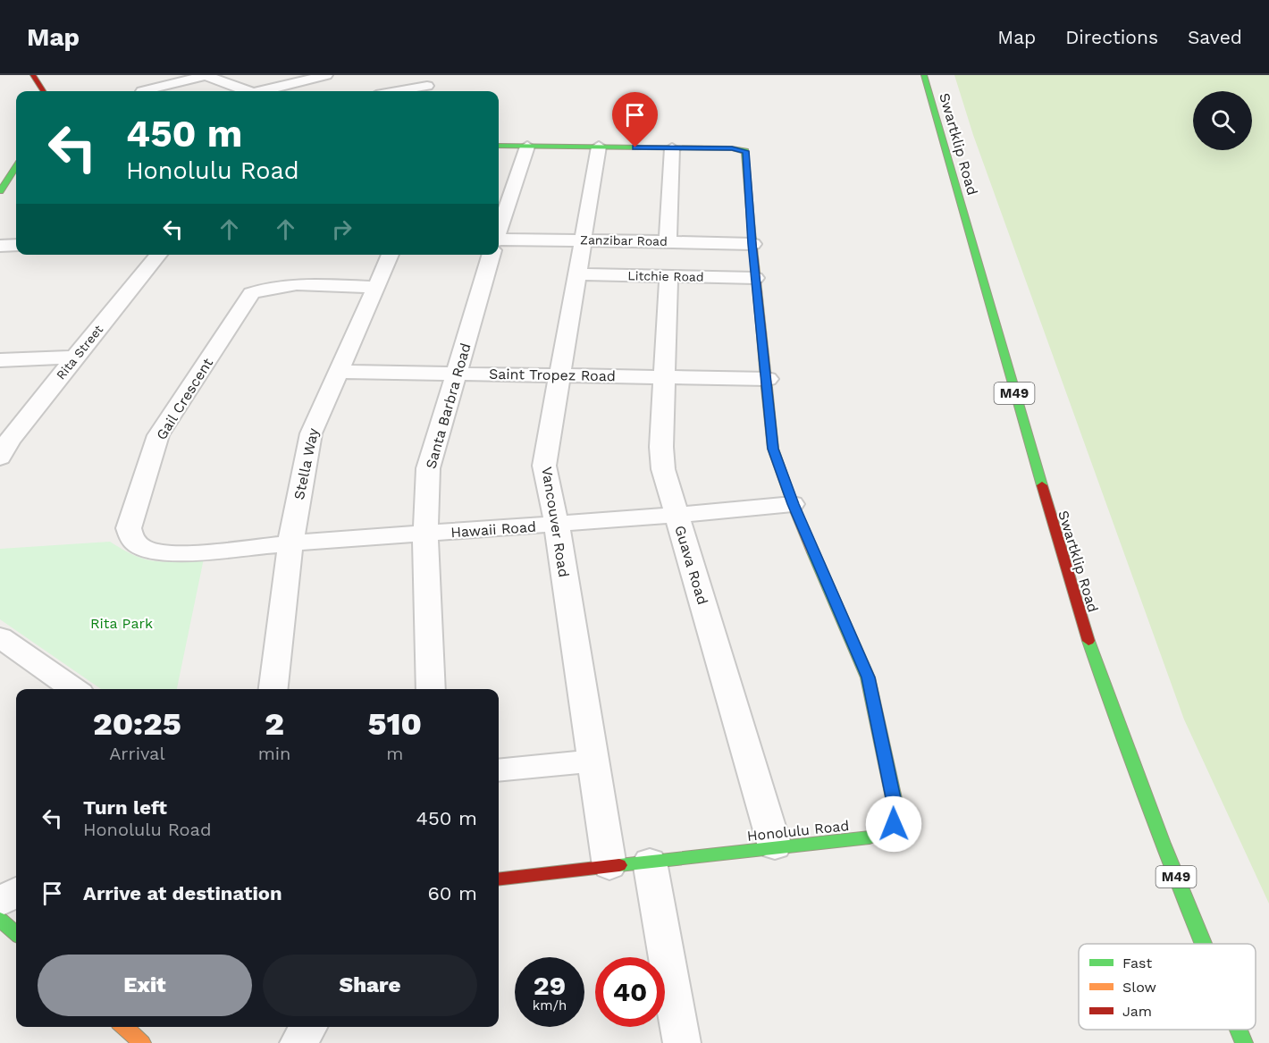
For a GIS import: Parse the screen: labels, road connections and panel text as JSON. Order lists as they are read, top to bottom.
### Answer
{
  "streets": {
    "street": [
      "Swartklip Road",
      "Zanzibar Road",
      "Litchie Road",
      "Rita Street",
      "Saint Tropez Road",
      "M49",
      "Gail Crescent",
      "Santa Barbra Road",
      "Stella Way",
      "Vancouver Road",
      "Hawaii Road",
      "Guava Road",
      "Honolulu Road"
    ]
  },
  "crossings": [
    ["Zanzibar Road", "Vancouver Road"],
    ["Zanzibar Road", "Honolulu Road"],
    ["Litchie Road", "Vancouver Road"],
    ["Litchie Road", "Guava Road"],
    ["Litchie Road", "Honolulu Road"],
    ["Saint Tropez Road", "Santa Barbra Road"],
    ["Saint Tropez Road", "Stella Way"],
    ["Saint Tropez Road", "Vancouver Road"],
    ["Saint Tropez Road", "Guava Road"],
    ["Saint Tropez Road", "Honolulu Road"],
    ["Gail Crescent", "Stella Way"],
    ["Gail Crescent", "Hawaii Road"],
    ["Santa Barbra Road", "Hawaii Road"],
    ["Stella Way", "Hawaii Road"],
    ["Vancouver Road", "Hawaii Road"],
    ["Vancouver Road", "Honolulu Road"],
    ["Hawaii Road", "Guava Road"],
    ["Hawaii Road", "Honolulu Road"],
    ["Guava Road", "Honolulu Road"]
  ],
  "parks": ["Rita Park"],
  "legend": ["Fast", "Slow", "Jam"],
  "page": {
    "header": "Map",
    "nav": ["Map", "Directions", "Saved"],
    "turn": ["450 m", "Honolulu Road"],
    "eta": [
      "20:25",
      "Arrival",
      "2",
      "min",
      "510",
      "m"
    ],
    "list": [
      {
        "name": "Turn left",
        "note": "Honolulu Road",
        "value": "450 m"
      },
      {
        "name": "Arrive at destination",
        "value": "60 m"
      }
    ],
    "buttons": ["Exit", "Share"],
    "speed": "29 km/h",
    "limit": "40"
  }
}
